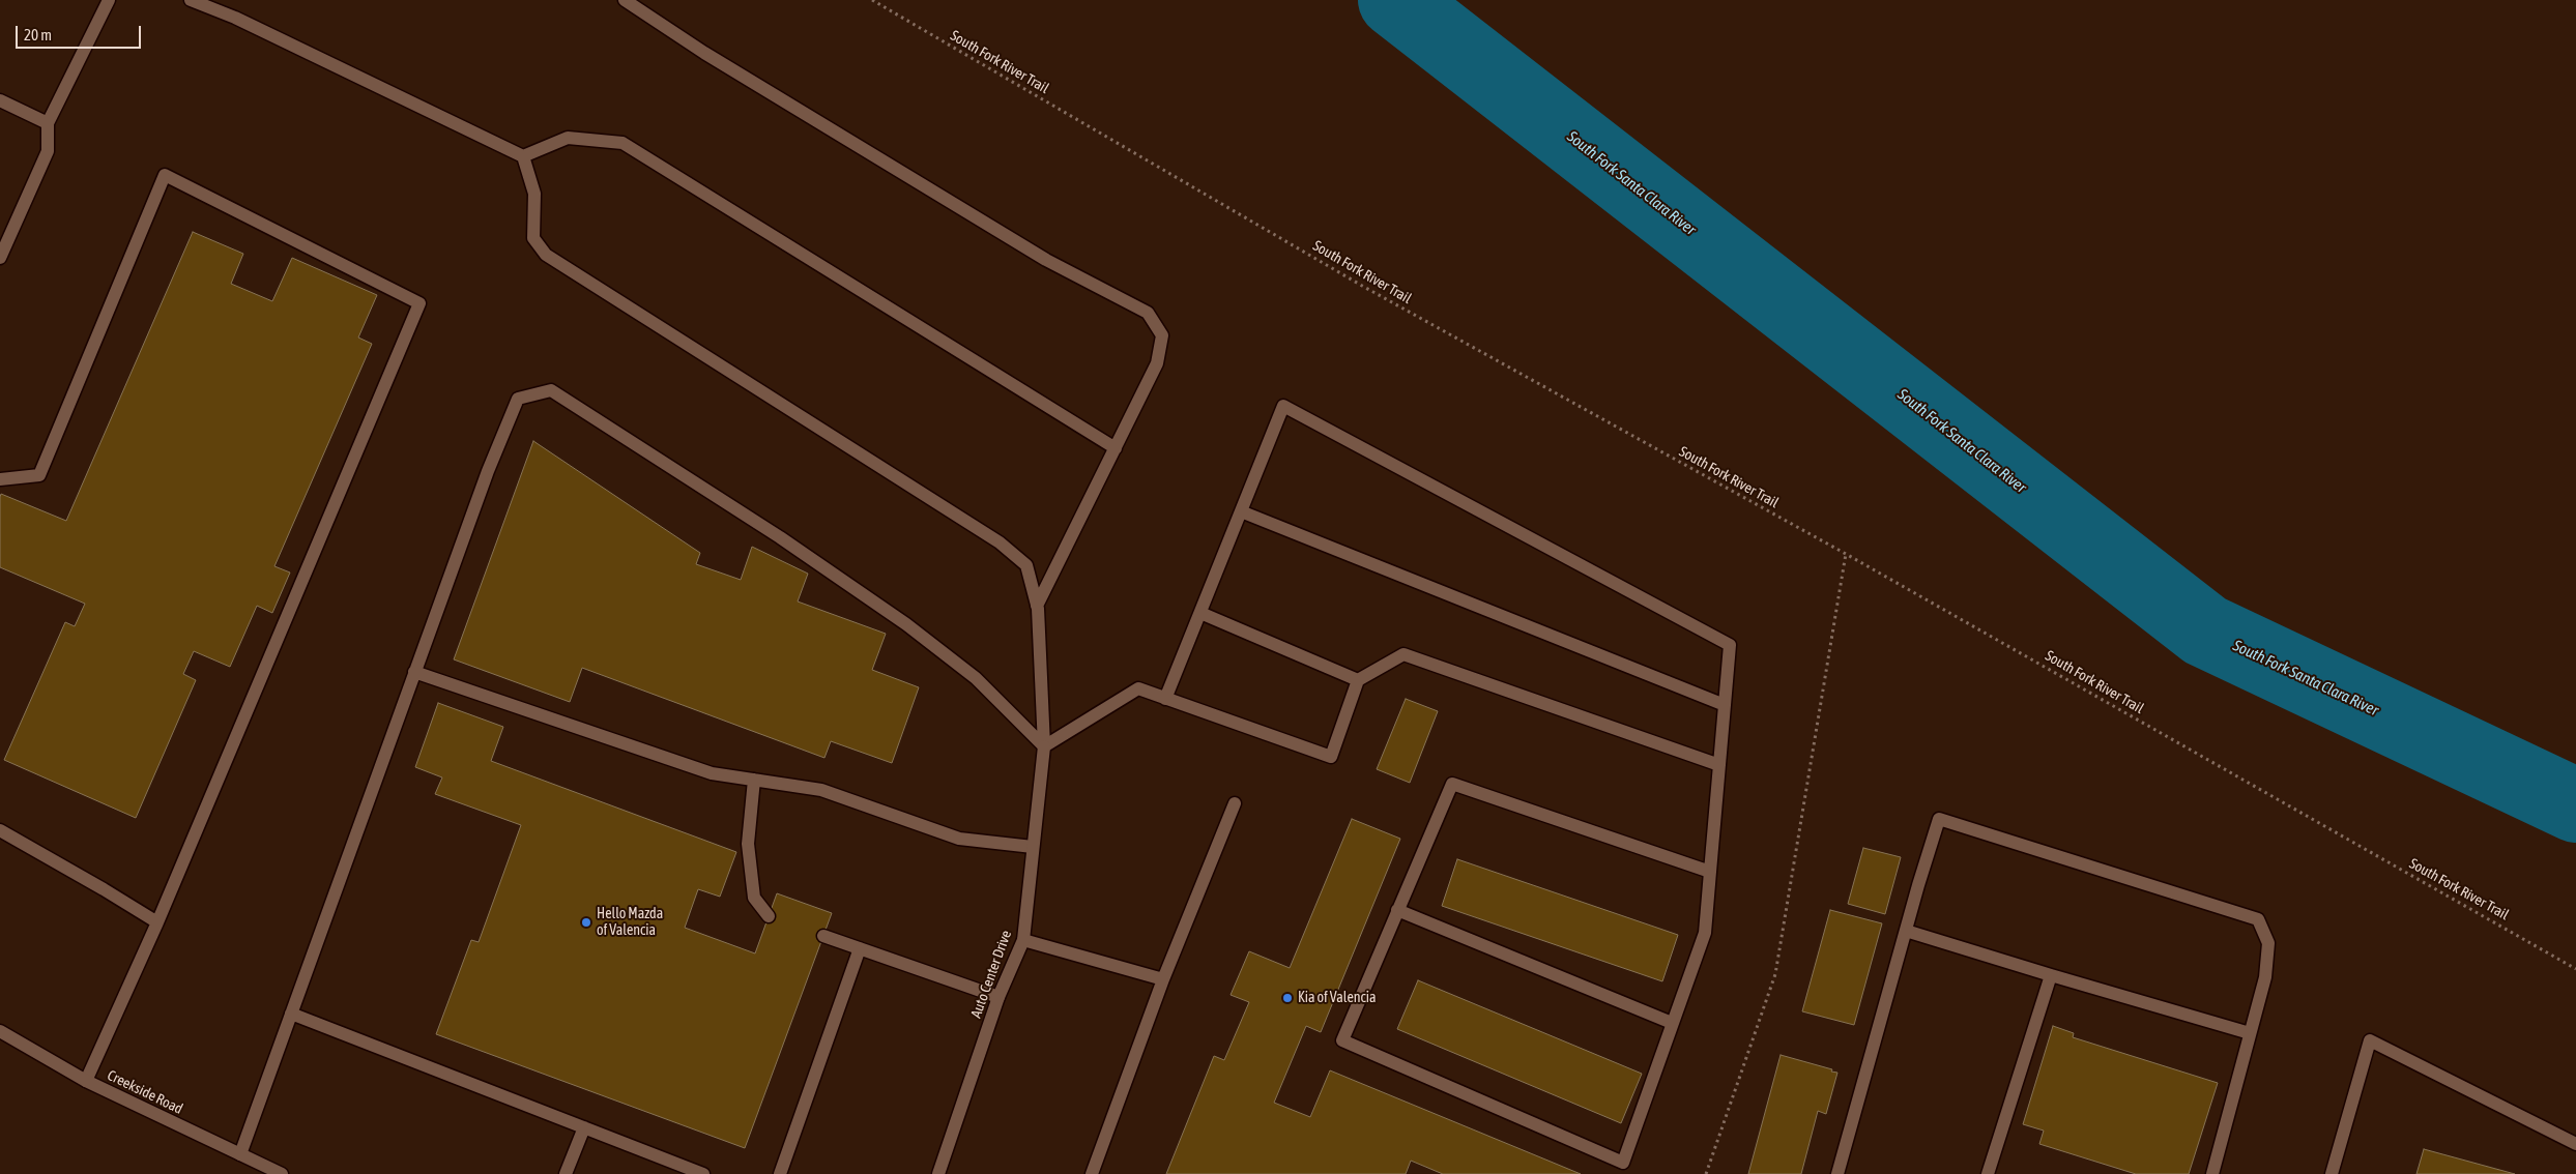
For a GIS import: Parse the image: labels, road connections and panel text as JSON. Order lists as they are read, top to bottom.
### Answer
{
  "streets": {
    "street": ["Auto Center Drive", "Creekside Road"],
    "path": ["South Fork River Trail"]
  },
  "water": ["South Fork Santa Clara River"],
  "places": ["Hello Mazda of Valencia", "Kia of Valencia"],
  "scale_bar": "20 m"
}
